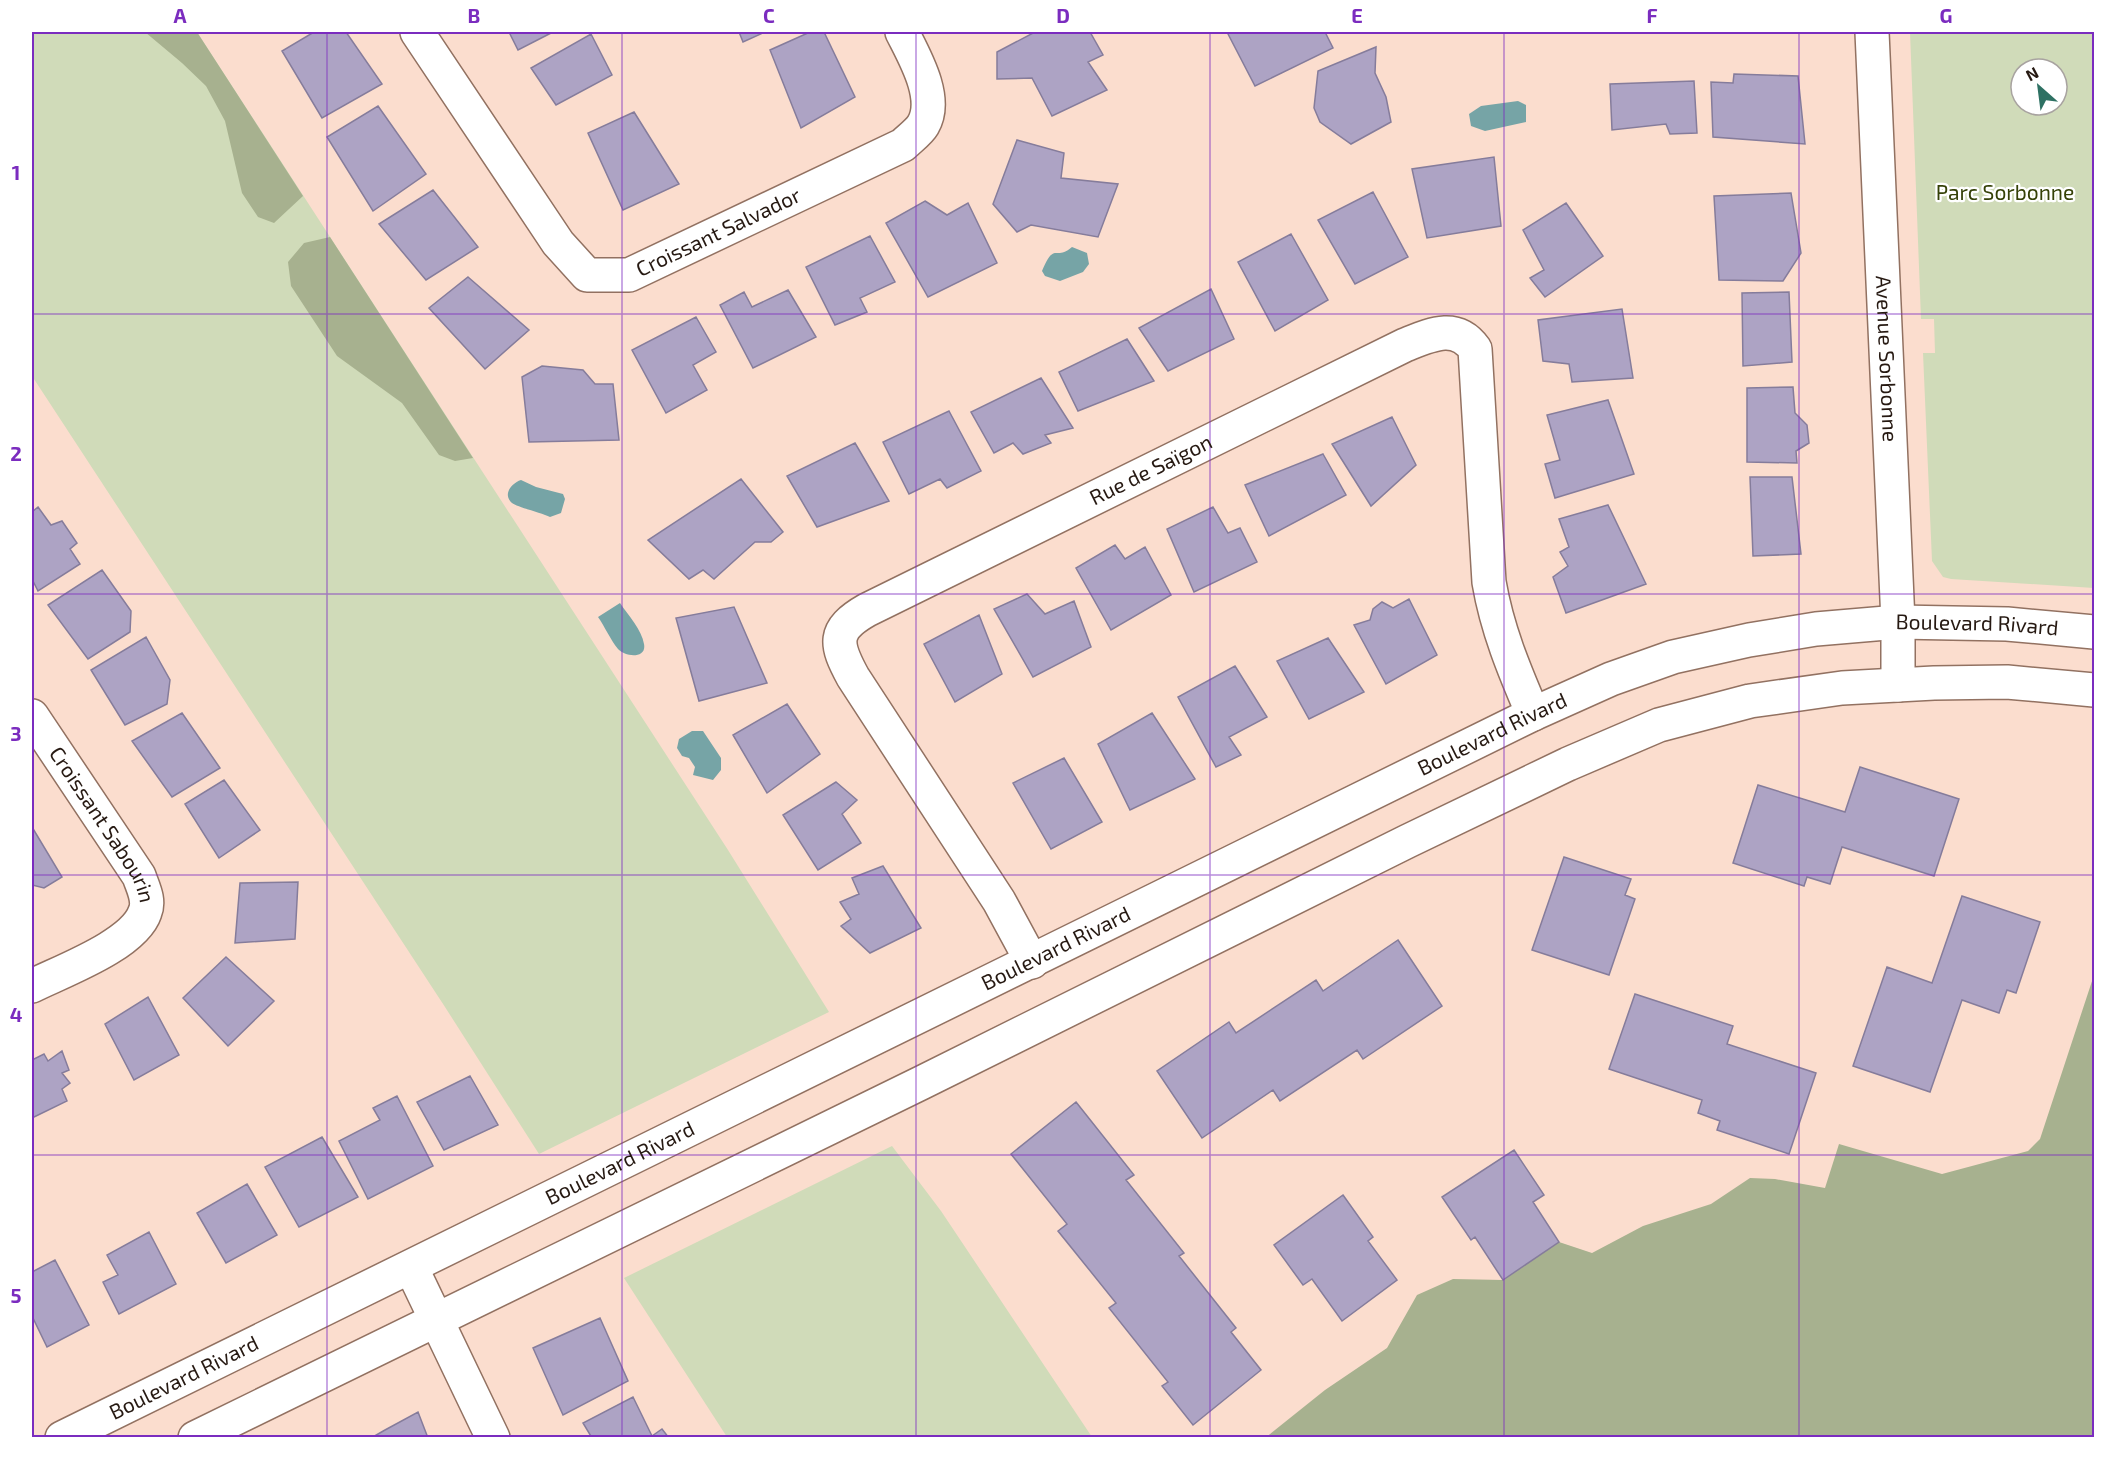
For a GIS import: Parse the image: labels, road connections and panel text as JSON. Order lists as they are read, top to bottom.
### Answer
{
  "streets": {
    "street": [
      "Croissant Salvador",
      "Avenue Sorbonne",
      "Rue de Saïgon",
      "Boulevard Rivard",
      "Croissant Sabourin"
    ]
  },
  "crossings": [
    ["Avenue Sorbonne", "Boulevard Rivard"],
    ["Rue de Saïgon", "Boulevard Rivard"]
  ],
  "parks": ["Parc Sorbonne"],
  "north": "top left",
  "grid": {
    "columns": [
      "A",
      "B",
      "C",
      "D",
      "E",
      "F",
      "G"
    ],
    "rows": [
      "1",
      "2",
      "3",
      "4",
      "5"
    ]
  }
}
